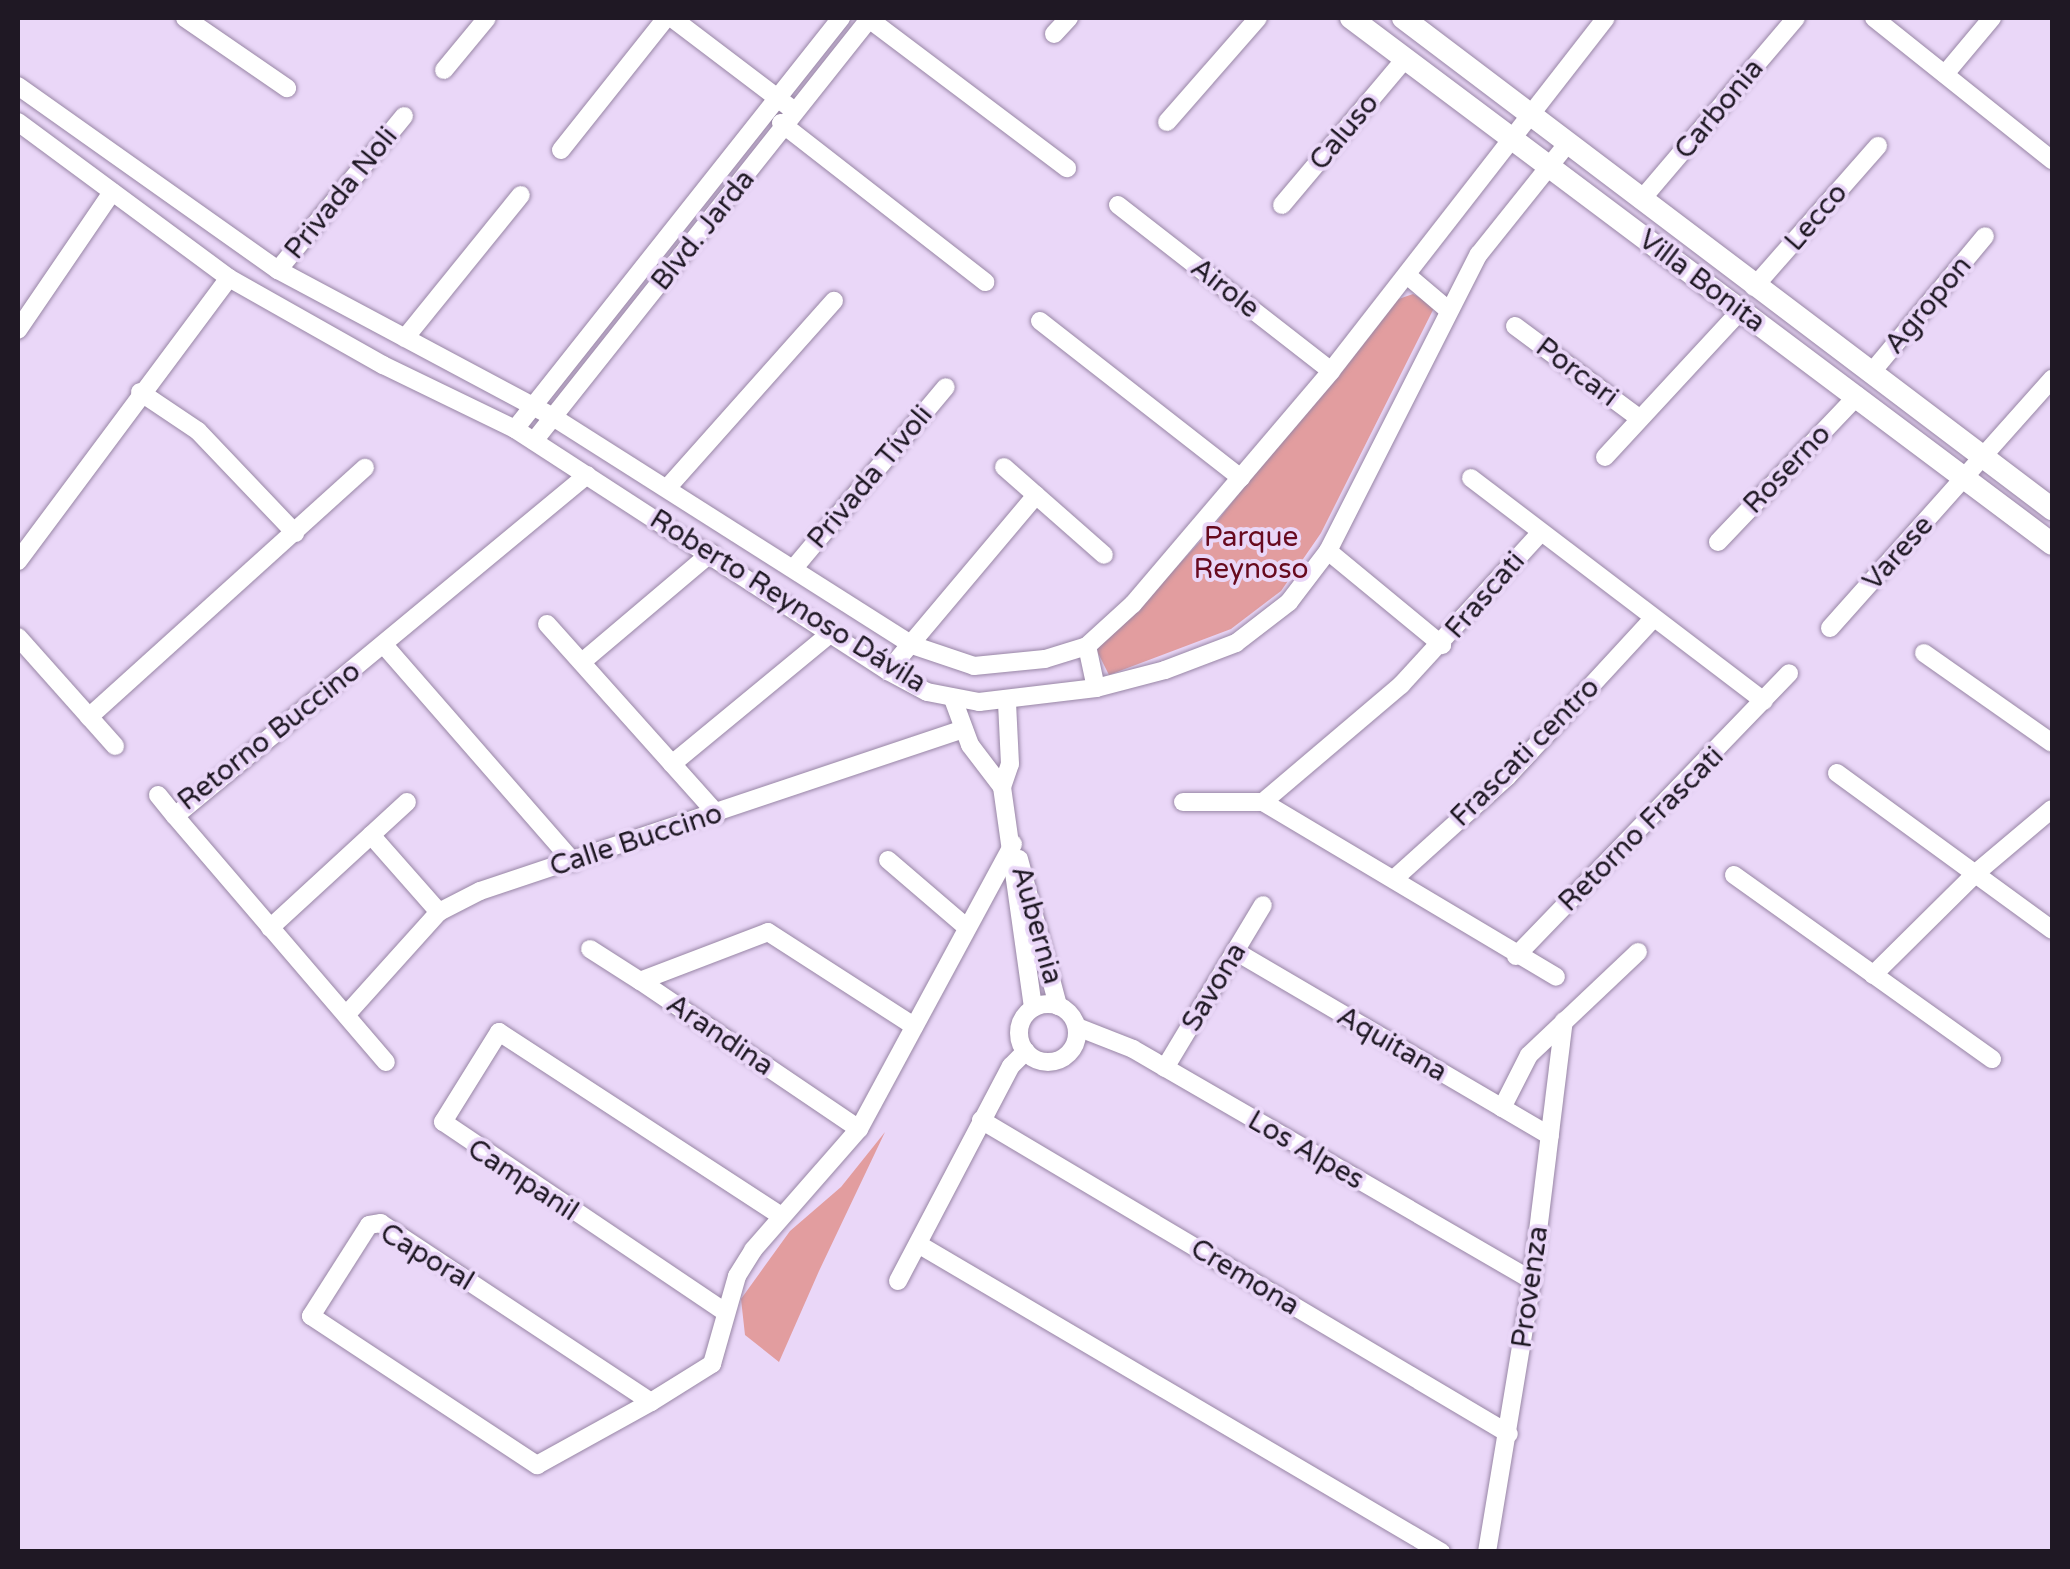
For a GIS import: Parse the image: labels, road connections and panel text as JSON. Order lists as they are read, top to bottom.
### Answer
{
  "streets": {
    "street": [
      "Carbonia",
      "Caluso",
      "Privada Noli",
      "Lecco",
      "Blvd. Jarda",
      "Villa Bonita",
      "Airole",
      "Agropon",
      "Porcari",
      "Roserno",
      "Privada Tívoli",
      "Varese",
      "Frascati",
      "Roberto Reynoso Dávila",
      "Retorno Buccino",
      "Frascati centro",
      "Retorno Frascati",
      "Calle Buccino",
      "Aubernia",
      "Savona",
      "Arandina",
      "Aquitana",
      "Los Alpes",
      "Campanil",
      "Caporal",
      "Cremona",
      "Provenza"
    ]
  },
  "crossings": [
    ["Carbonia", "Villa Bonita"],
    ["Caluso", "Villa Bonita"],
    ["Privada Noli", "Roberto Reynoso Dávila"],
    ["Lecco", "Villa Bonita"],
    ["Blvd. Jarda", "Roberto Reynoso Dávila"],
    ["Villa Bonita", "Agropon"],
    ["Villa Bonita", "Roserno"],
    ["Villa Bonita", "Varese"],
    ["Villa Bonita", "Roberto Reynoso Dávila"],
    ["Privada Tívoli", "Roberto Reynoso Dávila"],
    ["Frascati", "Frascati centro"],
    ["Frascati", "Retorno Frascati"],
    ["Roberto Reynoso Dávila", "Retorno Buccino"],
    ["Roberto Reynoso Dávila", "Aubernia"],
    ["Retorno Buccino", "Calle Buccino"],
    ["Calle Buccino", "Aubernia"],
    ["Aubernia", "Los Alpes"],
    ["Savona", "Aquitana"],
    ["Savona", "Los Alpes"],
    ["Aquitana", "Provenza"],
    ["Los Alpes", "Provenza"],
    ["Cremona", "Provenza"]
  ],
  "parks": ["Parque Reynoso"]
}
